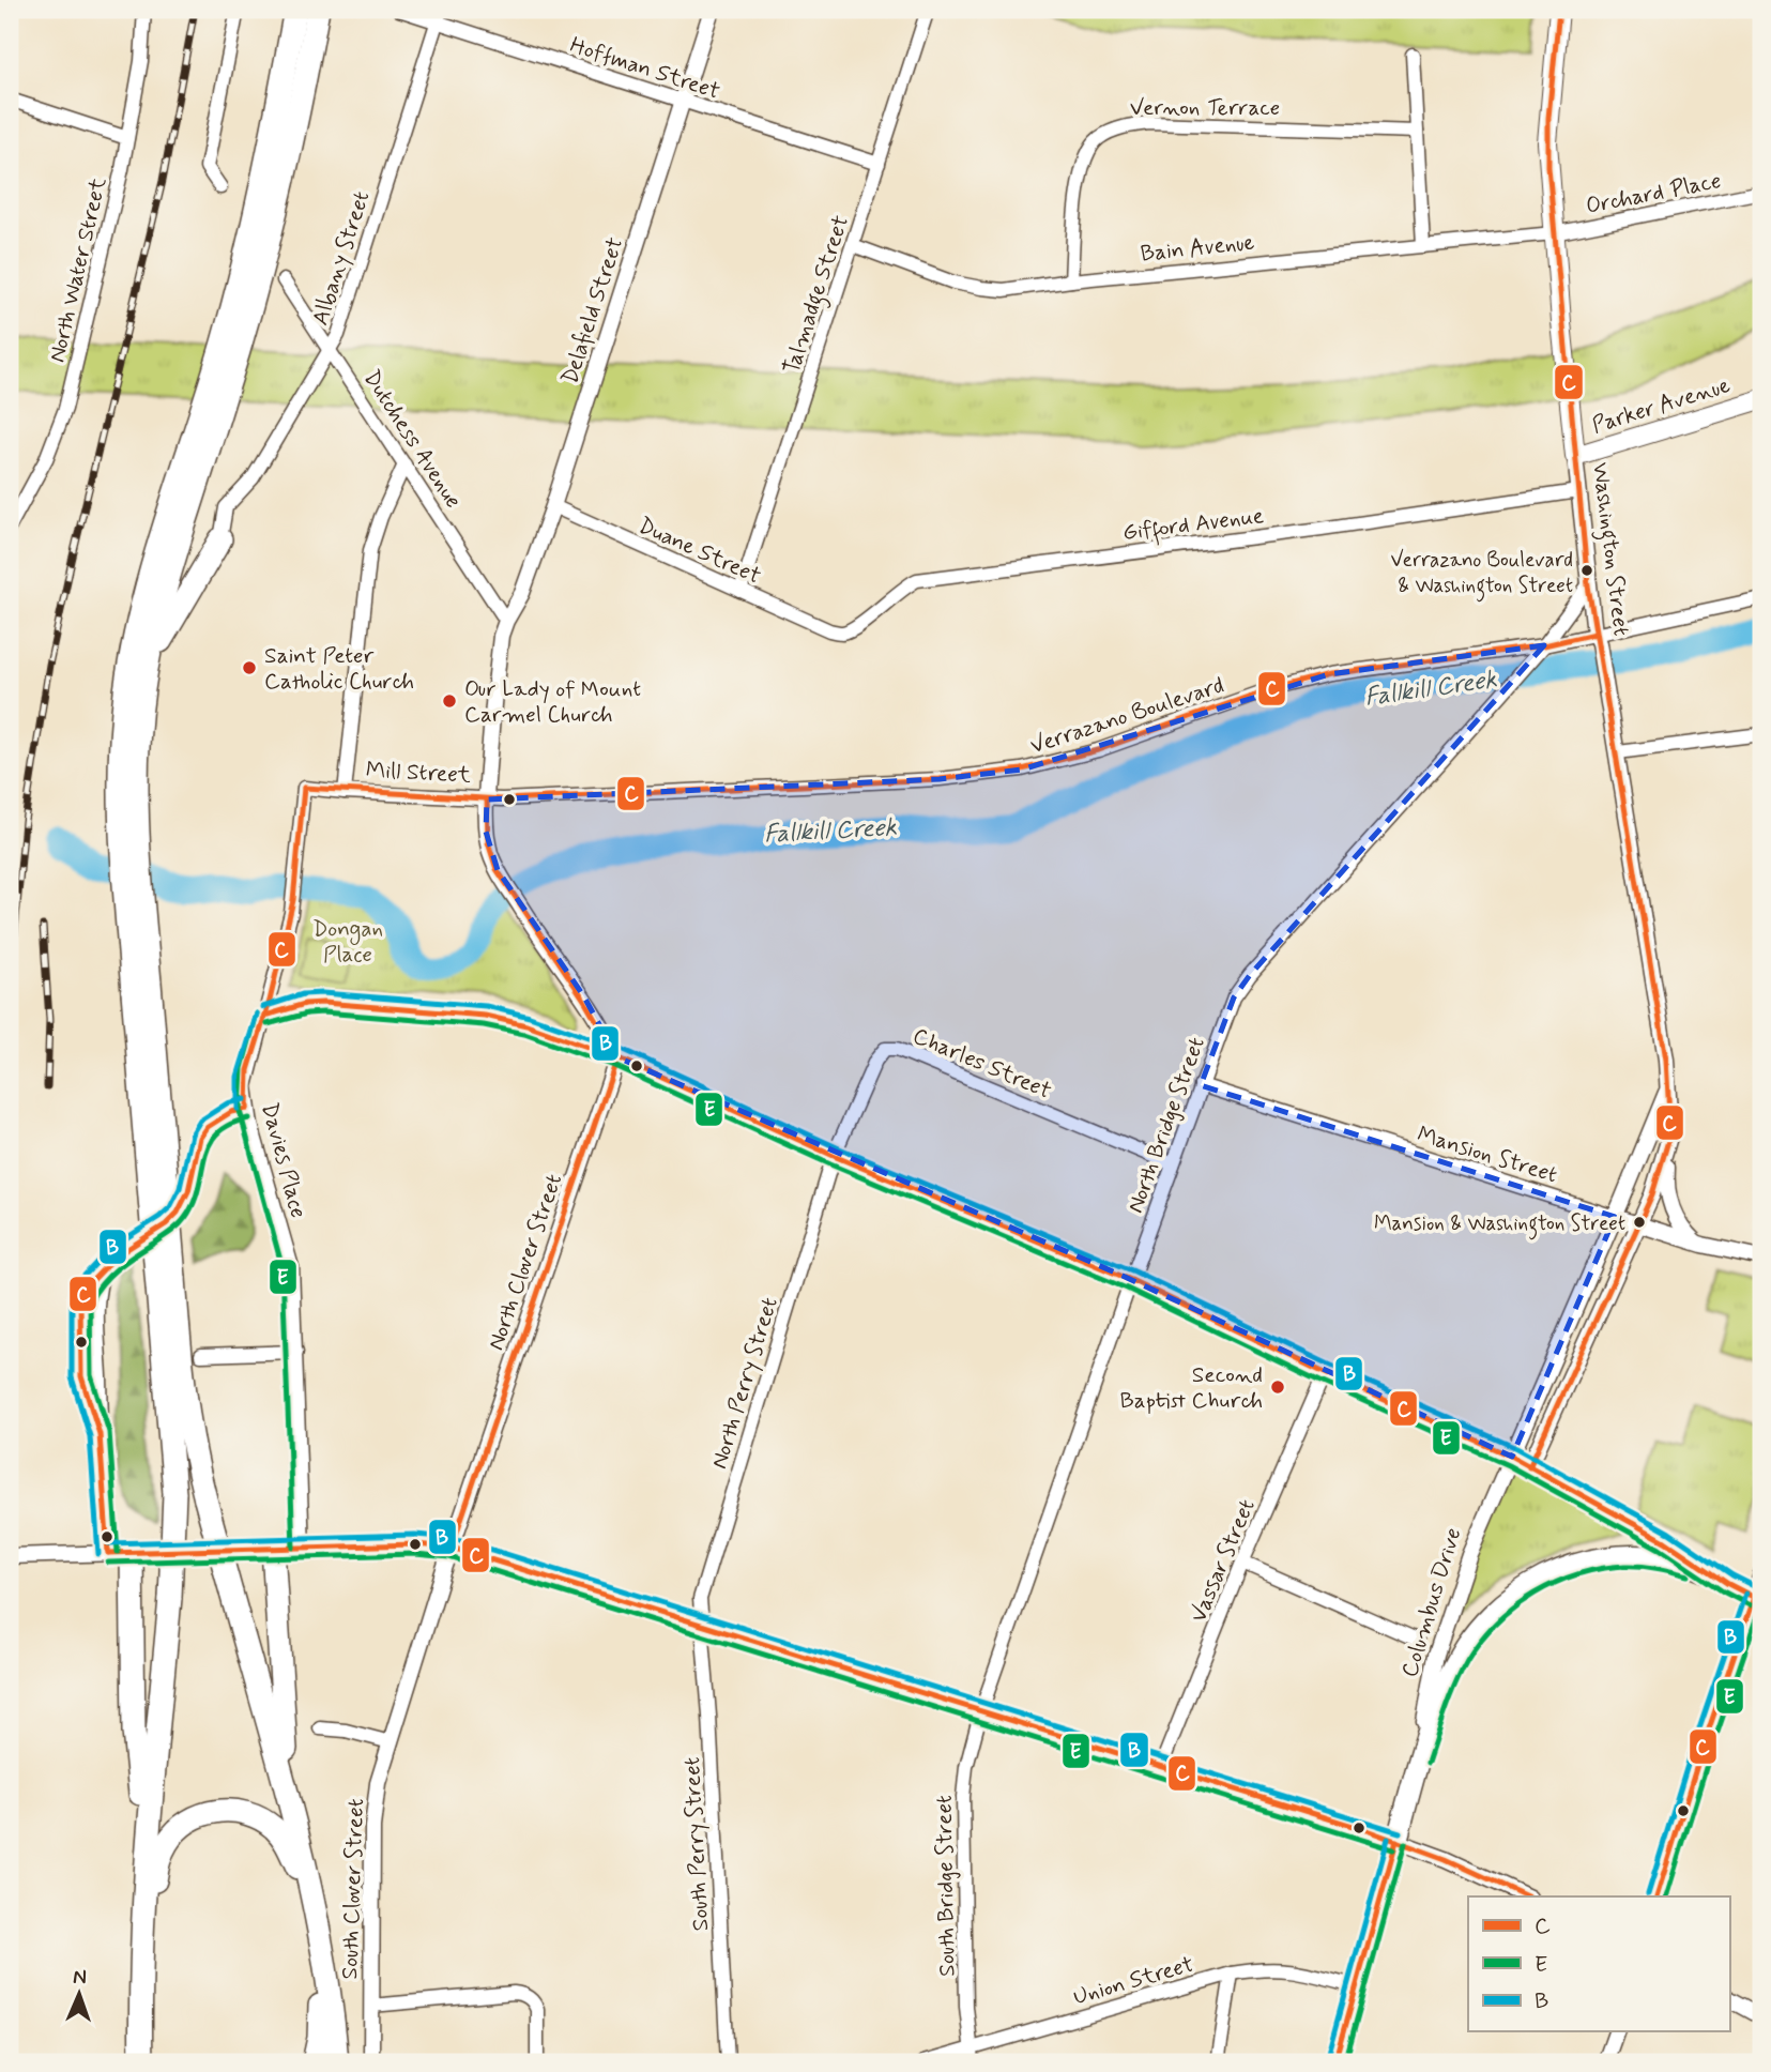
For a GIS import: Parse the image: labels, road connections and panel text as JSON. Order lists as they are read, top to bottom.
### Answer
{
  "streets": {
    "highway": ["Columbus Drive"],
    "main road": ["Parker Avenue", "Washington Street"],
    "street": [
      "Hoffman Street",
      "Vernon Terrace",
      "Orchard Place",
      "Bain Avenue",
      "Albany Street",
      "North Water Street",
      "Talmadge Street",
      "Delafield Street",
      "Dutchess Avenue",
      "Gifford Avenue",
      "Duane Street",
      "Verrazano Boulevard",
      "Mill Street",
      "Charles Street",
      "North Bridge Street",
      "Mansion Street",
      "Davies Place",
      "North Clover Street",
      "North Perry Street",
      "Vassar Street",
      "South Perry Street",
      "South Bridge Street",
      "South Clover Street",
      "Union Street"
    ]
  },
  "crossings": [
    ["Hoffman Street", "Albany Street"],
    ["Hoffman Street", "Talmadge Street"],
    ["Hoffman Street", "Delafield Street"],
    ["Vernon Terrace", "Bain Avenue"],
    ["Orchard Place", "Bain Avenue"],
    ["Orchard Place", "Washington Street"],
    ["Bain Avenue", "Talmadge Street"],
    ["Bain Avenue", "Washington Street"],
    ["Albany Street", "Dutchess Avenue"],
    ["Talmadge Street", "Duane Street"],
    ["Delafield Street", "Dutchess Avenue"],
    ["Delafield Street", "Duane Street"],
    ["Delafield Street", "Verrazano Boulevard"],
    ["Delafield Street", "Mill Street"],
    ["Parker Avenue", "Washington Street"],
    ["Gifford Avenue", "Washington Street"],
    ["Gifford Avenue", "Duane Street"],
    ["Washington Street", "Verrazano Boulevard"],
    ["Washington Street", "North Bridge Street"],
    ["Washington Street", "Mansion Street"],
    ["Washington Street", "Columbus Drive"],
    ["Verrazano Boulevard", "Mill Street"],
    ["Verrazano Boulevard", "North Bridge Street"],
    ["Mill Street", "Davies Place"],
    ["Mill Street", "North Clover Street"],
    ["Charles Street", "North Bridge Street"],
    ["Charles Street", "North Perry Street"],
    ["North Bridge Street", "Mansion Street"],
    ["North Bridge Street", "South Bridge Street"],
    ["Mansion Street", "Columbus Drive"],
    ["North Clover Street", "South Clover Street"],
    ["North Perry Street", "South Perry Street"],
    ["Columbus Drive", "Union Street"],
    ["South Bridge Street", "Union Street"]
  ],
  "water": ["Fallkill Creek"],
  "parks": ["Dongan Place"],
  "places": [
    "Verrazano Boulevard & Washington Street",
    "Saint Peter Catholic Church",
    "Our Lady of Mount Carmel Church",
    "Mansion & Washington Street",
    "Second Baptist Church"
  ],
  "lines": ["transit line C", "transit line B", "transit line E"],
  "legend": ["C", "E", "B"],
  "north": "top"
}
